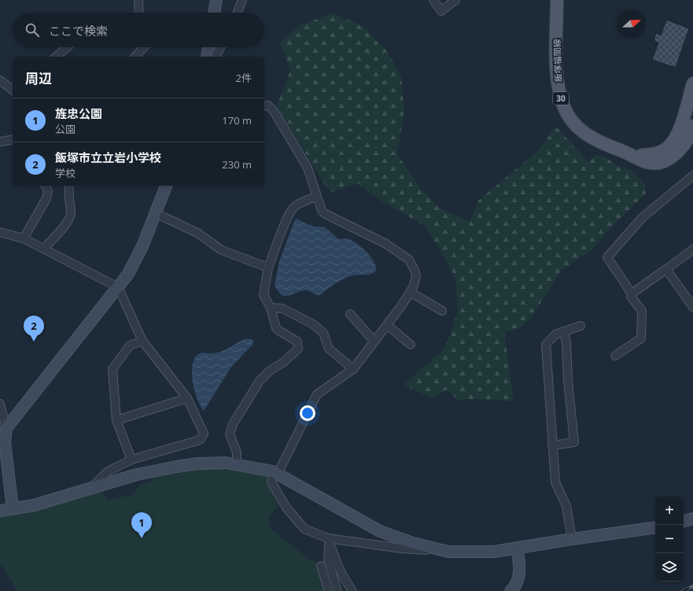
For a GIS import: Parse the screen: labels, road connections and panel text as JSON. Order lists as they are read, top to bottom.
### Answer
{
  "streets": {
    "main road": ["飯塚福間線", "30"]
  },
  "north": "right",
  "page": {
    "search": "ここで検索",
    "heading": ["周辺", "2件"],
    "list": [
      {
        "mark": "1",
        "name": "旌忠公園",
        "note": "公園",
        "value": "170 m"
      },
      {
        "mark": "2",
        "name": "飯塚市立立岩小学校",
        "note": "学校",
        "value": "230 m"
      }
    ],
    "pins": ["2", "1"],
    "map_buttons": ["+", "−"]
  }
}
